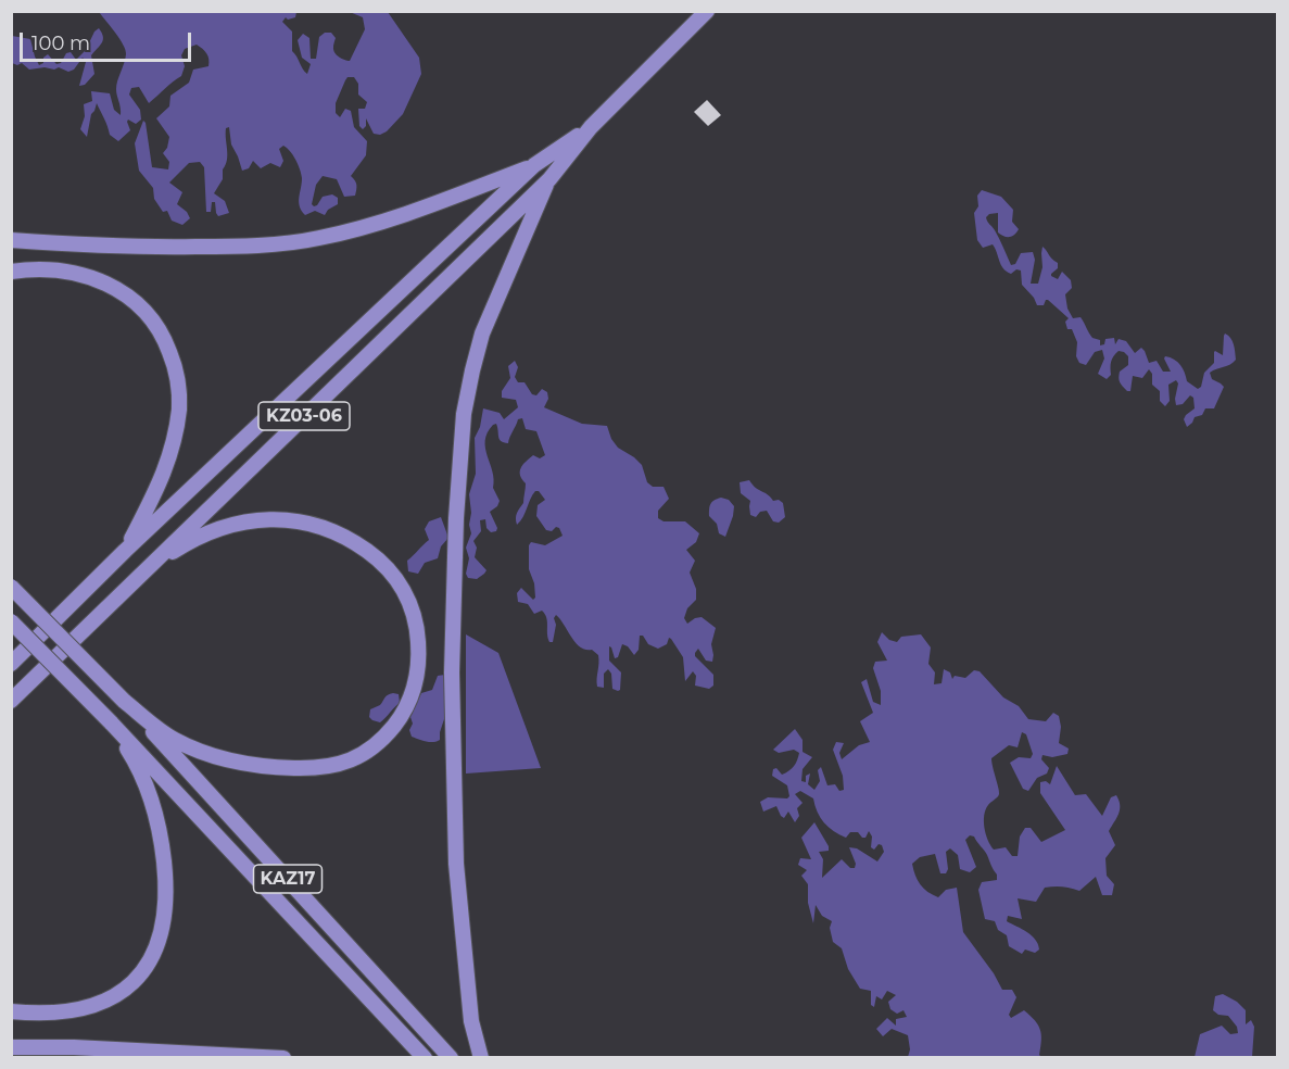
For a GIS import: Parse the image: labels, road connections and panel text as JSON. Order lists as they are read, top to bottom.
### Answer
{
  "streets": {
    "main road": ["KZ03-06", "KAZ17"]
  },
  "scale_bar": "100 m"
}
